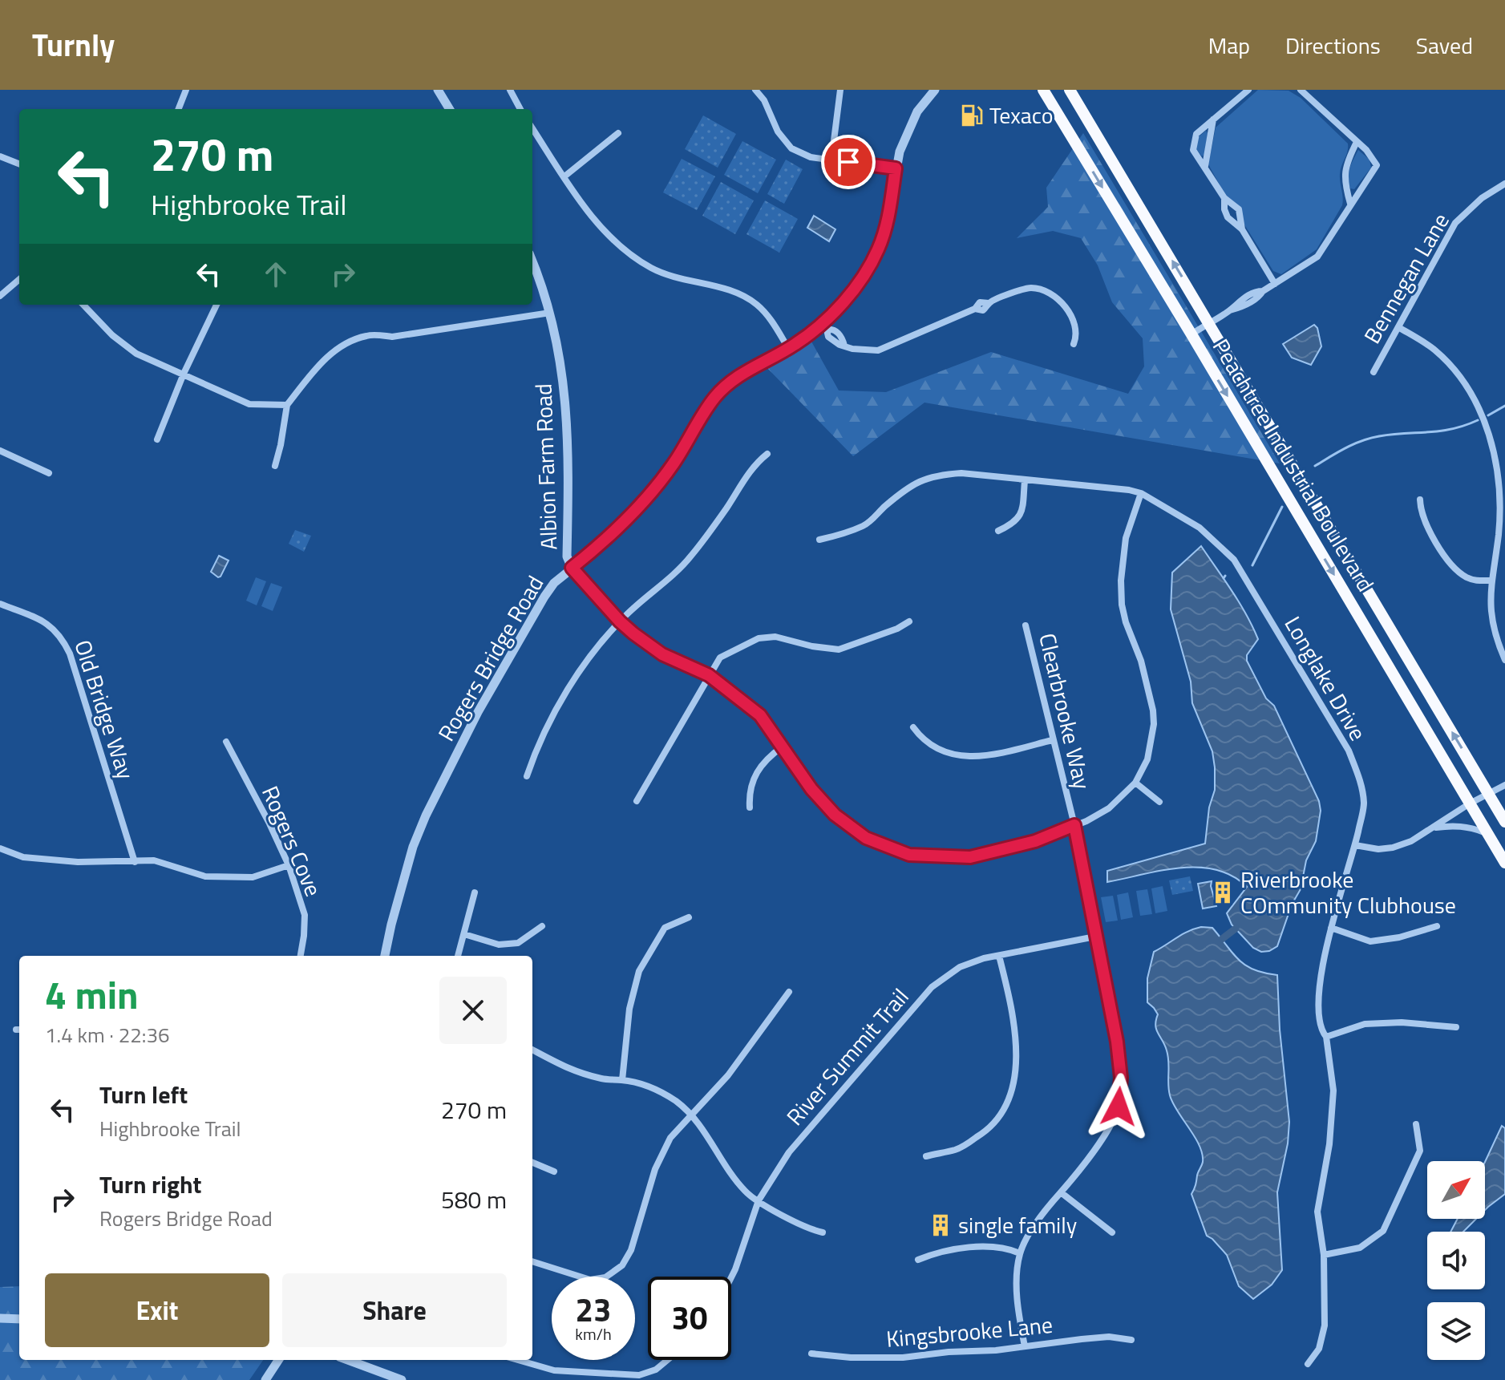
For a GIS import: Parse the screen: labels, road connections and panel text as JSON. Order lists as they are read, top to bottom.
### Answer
{
  "streets": {
    "highway": ["Peachtree Industrial Boulevard"],
    "street": [
      "Bennegan Lane",
      "Albion Farm Road",
      "Rogers Bridge Road",
      "Longlake Drive",
      "Old Bridge Way",
      "Clearbrooke Way",
      "Rogers Cove",
      "River Summit Trail",
      "Kingsbrooke Lane"
    ]
  },
  "crossings": [
    ["Albion Farm Road", "Rogers Bridge Road"],
    ["Clearbrooke Way", "River Summit Trail"],
    ["Clearbrooke Way", "Kingsbrooke Lane"]
  ],
  "places": {
    "fuel station": ["Texaco"],
    "building": ["Riverbrooke COmmunity Clubhouse", "single family"]
  },
  "north": "top right",
  "page": {
    "header": "Turnly",
    "nav": ["Map", "Directions", "Saved"],
    "turn": ["270 m", "Highbrooke Trail"],
    "heading": ["4 min", "1.4 km · 22:36"],
    "list": [
      {
        "name": "Turn left",
        "note": "Highbrooke Trail",
        "value": "270 m"
      },
      {
        "name": "Turn right",
        "note": "Rogers Bridge Road",
        "value": "580 m"
      }
    ],
    "buttons": ["Exit", "Share"],
    "speed": "23 km/h",
    "limit": "30"
  }
}
